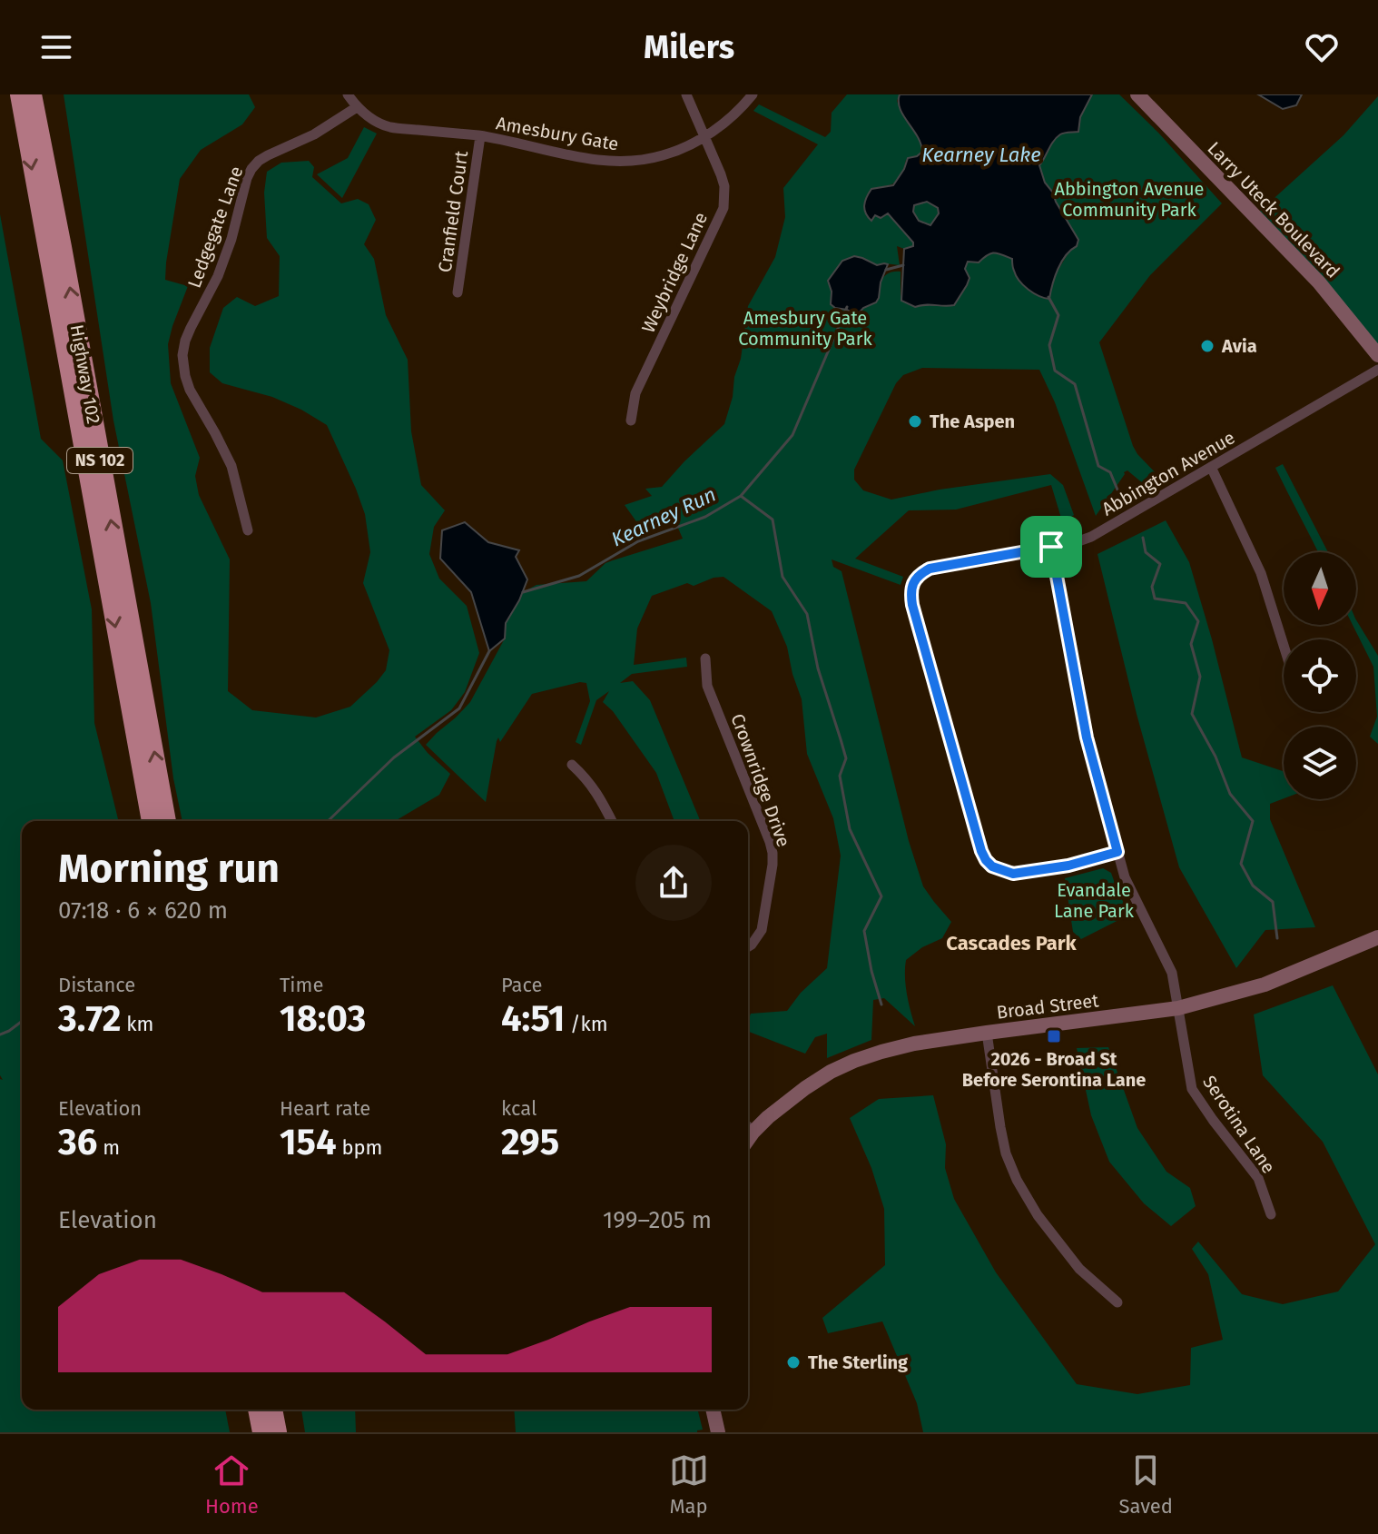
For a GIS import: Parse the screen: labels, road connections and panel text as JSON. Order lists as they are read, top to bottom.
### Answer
{
  "streets": {
    "highway": ["Highway 102", "NS 102"],
    "street": [
      "Amesbury Gate",
      "Larry Uteck Boulevard",
      "Cranfield Court",
      "Ledgegate Lane",
      "Weybridge Lane",
      "Abbington Avenue",
      "Crownridge Drive",
      "Broad Street",
      "Serotina Lane"
    ]
  },
  "crossings": [
    ["Amesbury Gate", "Cranfield Court"],
    ["Amesbury Gate", "Ledgegate Lane"],
    ["Amesbury Gate", "Weybridge Lane"],
    ["Abbington Avenue", "Serotina Lane"],
    ["Broad Street", "Serotina Lane"]
  ],
  "districts": ["Cascades Park"],
  "water": ["Kearney Lake", "Kearney Run"],
  "parks": ["Abbington Avenue Community Park", "Amesbury Gate Community Park", "Evandale Lane Park"],
  "places": {
    "other": ["Avia", "The Aspen", "The Sterling"],
    "transit": ["2026 - Broad St Before Serontina Lane"]
  },
  "north": "bottom",
  "page": {
    "header": "Milers",
    "heading": ["Morning run", "07:18 · 6 × 620 m"],
    "stats": [
      ["Distance", "3.72 km"],
      ["Time", "18:03"],
      ["Pace", "4:51 /km"],
      ["Elevation", "36 m"],
      ["Heart rate", "154 bpm"],
      ["kcal", "295"]
    ],
    "chart": ["Elevation", "199–205 m"],
    "tabs": ["Home", "Map", "Saved"]
  }
}
